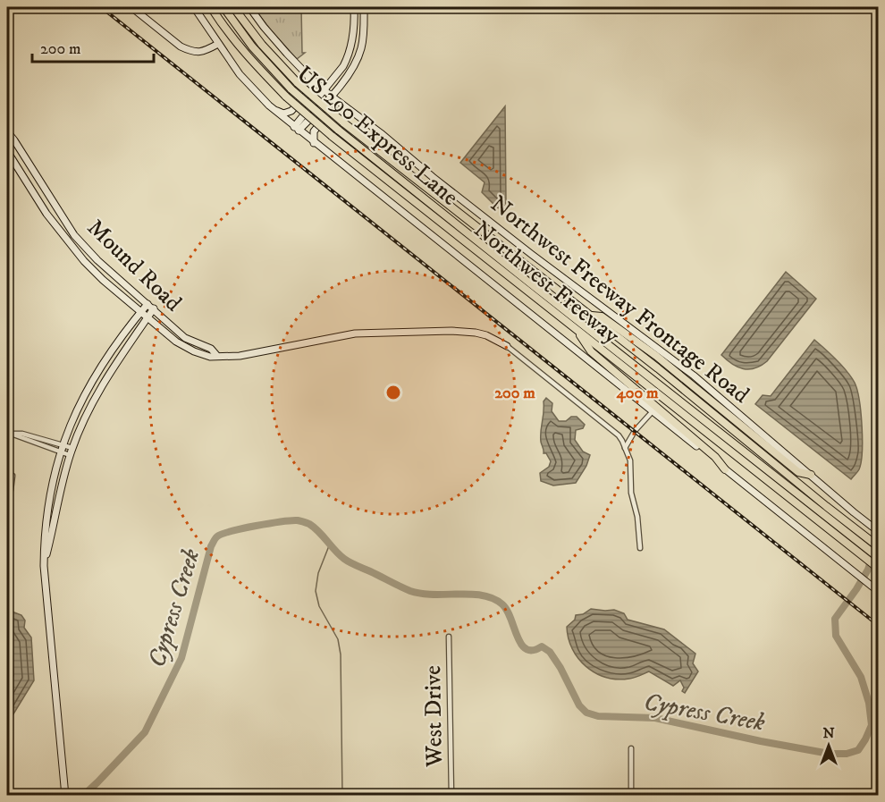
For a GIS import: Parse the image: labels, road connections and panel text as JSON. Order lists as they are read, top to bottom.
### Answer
{
  "streets": {
    "highway": ["US 290 Express Lane", "Northwest Freeway"],
    "street": ["Mound Road", "Northwest Freeway Frontage Road", "West Drive"]
  },
  "crossings": [
    ["US 290 Express Lane", "Northwest Freeway"]
  ],
  "water": ["Cypress Creek"],
  "scale_bar": "200 m",
  "north": "top",
  "rings": ["200 m", "400 m"]
}
